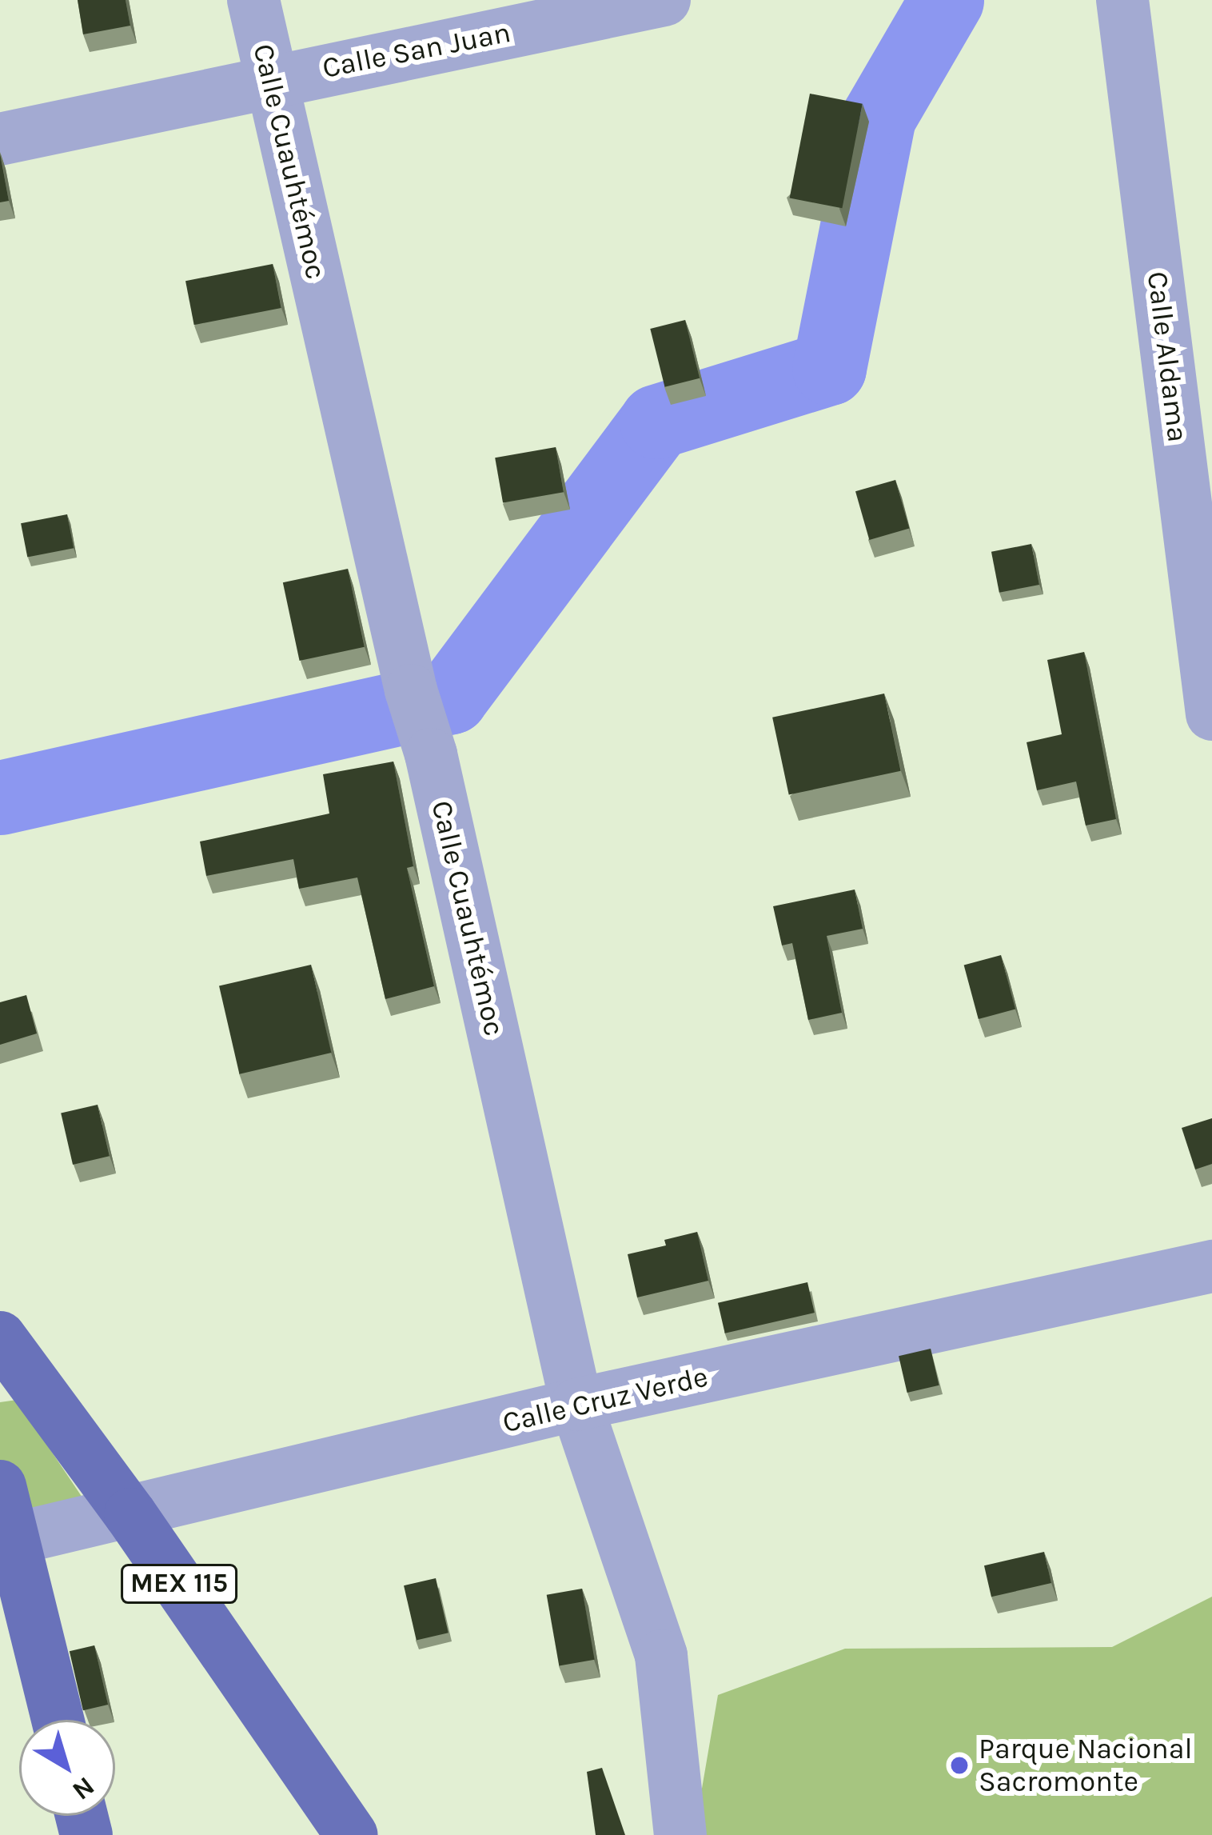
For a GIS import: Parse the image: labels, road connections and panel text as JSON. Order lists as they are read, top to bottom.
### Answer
{
  "streets": {
    "main road": ["MEX 115"],
    "street": [
      "Calle San Juan",
      "Calle Cuauhtémoc",
      "Calle Aldama",
      "Calle Cruz Verde"
    ]
  },
  "crossings": [
    ["Calle San Juan", "Calle Cuauhtémoc"],
    ["Calle Cuauhtémoc", "Calle Cruz Verde"],
    ["Calle Cruz Verde", "MEX 115"]
  ],
  "places": ["Parque Nacional Sacromonte"],
  "north": "bottom right"
}
